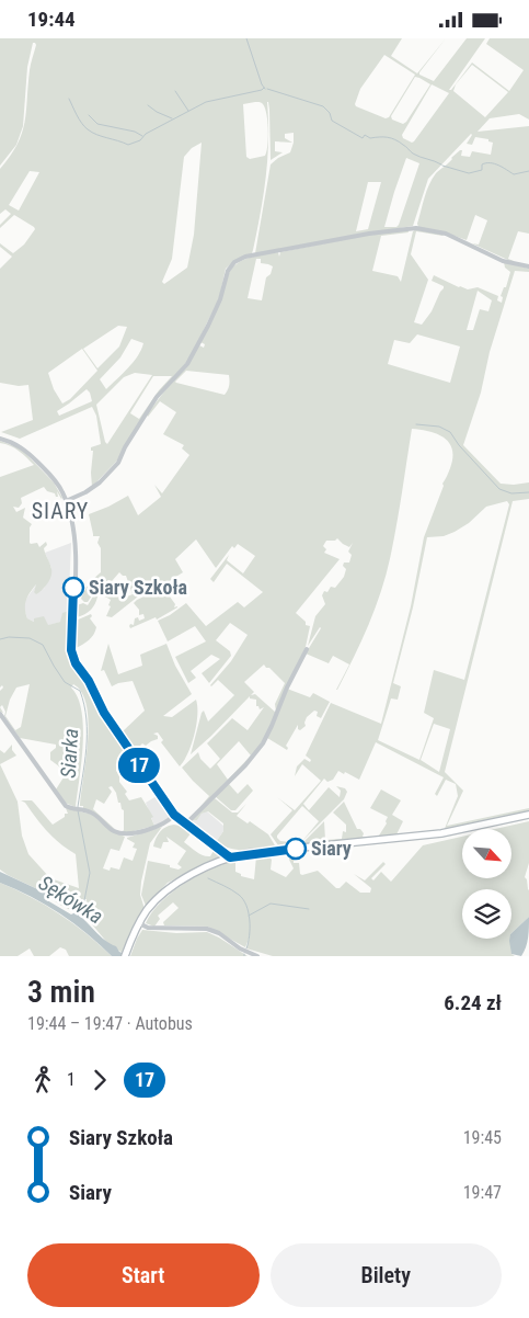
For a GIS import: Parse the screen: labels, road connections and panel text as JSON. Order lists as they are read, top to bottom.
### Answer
{
  "districts": ["SIARY"],
  "water": ["Siarka", "Sękówka"],
  "places": ["Siary Szkoła", "Siary"],
  "lines": ["bus line 17"],
  "north": "bottom right",
  "page": {
    "status": "19:44",
    "on_map": "17",
    "heading": ["3 min", "19:44 – 19:47 · Autobus", "6.24 zł"],
    "legs": ["1", "17"],
    "list": [
      {
        "name": "Siary Szkoła",
        "value": "19:45"
      },
      {
        "name": "Siary",
        "value": "19:47"
      }
    ],
    "buttons": ["Start", "Bilety"]
  }
}
